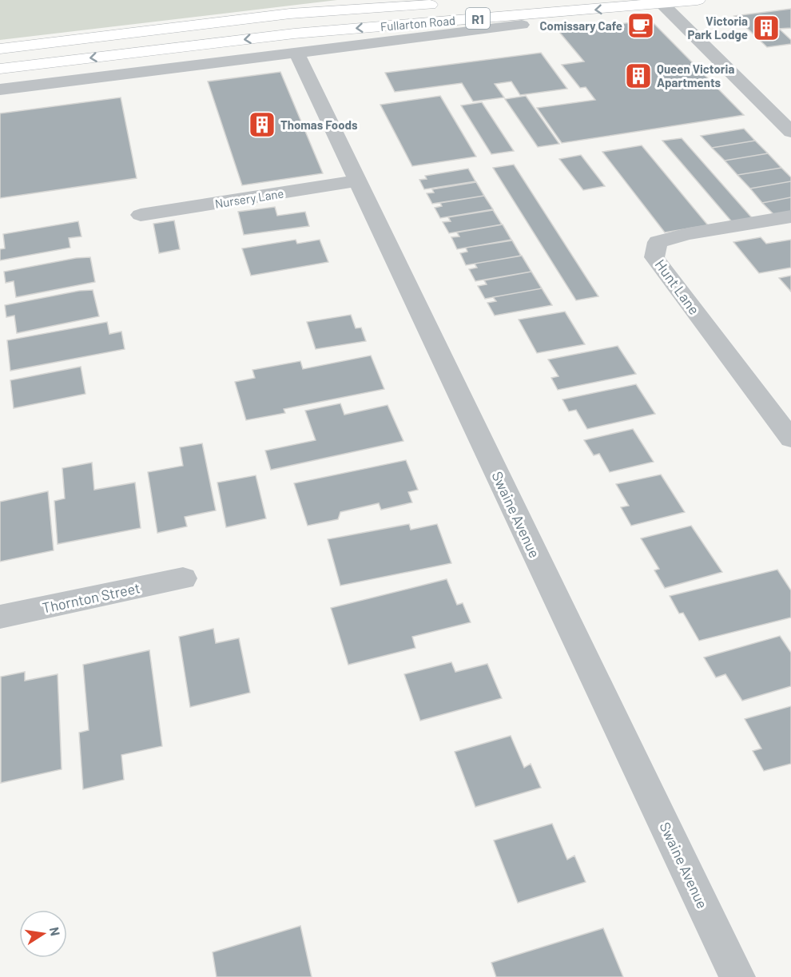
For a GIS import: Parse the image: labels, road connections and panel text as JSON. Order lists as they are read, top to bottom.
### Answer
{
  "streets": {
    "highway": ["R1", "Fullarton Road"],
    "street": [
      "Nursery Lane",
      "Hunt Lane",
      "Swaine Avenue",
      "Thornton Street"
    ]
  },
  "crossings": [
    ["Fullarton Road", "Swaine Avenue"],
    ["Nursery Lane", "Swaine Avenue"]
  ],
  "places": {
    "cafe": ["Comissary Cafe"],
    "building": ["Victoria Park Lodge", "Queen Victoria Apartments", "Thomas Foods"]
  },
  "north": "right"
}
